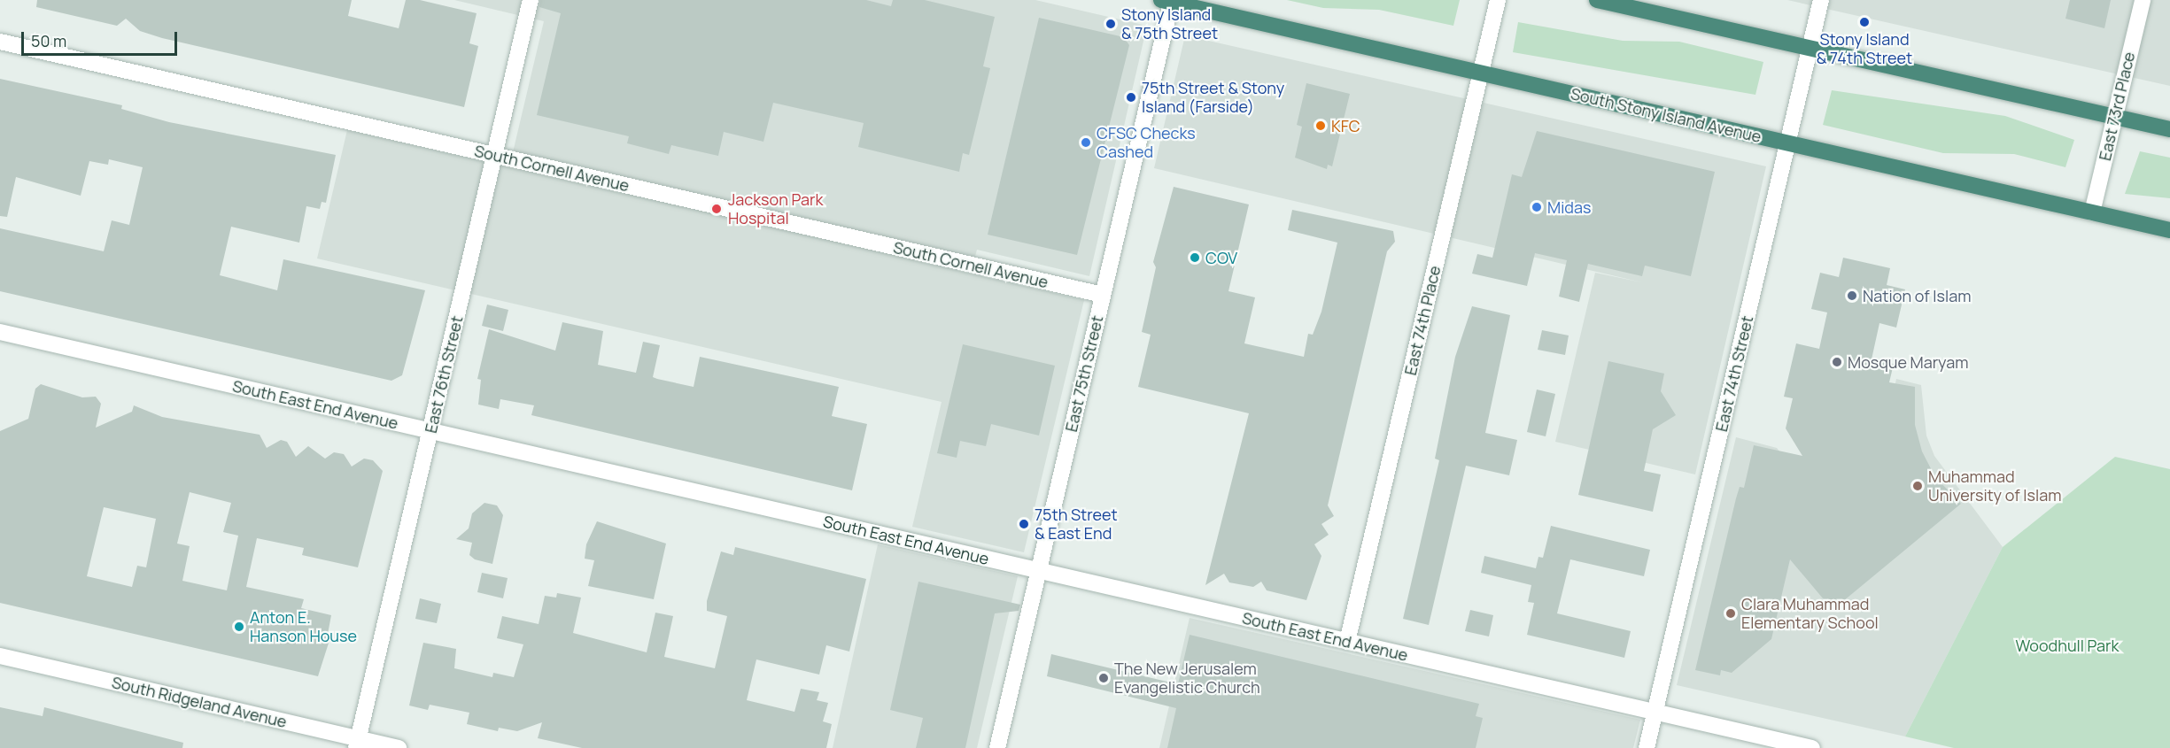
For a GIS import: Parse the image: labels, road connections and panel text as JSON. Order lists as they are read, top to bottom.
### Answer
{
  "streets": {
    "highway": ["South Stony Island Avenue"],
    "street": [
      "East 73rd Place",
      "South Cornell Avenue",
      "East 74th Place",
      "East 75th Street",
      "East 74th Street",
      "East 76th Street",
      "South East End Avenue",
      "South Ridgeland Avenue"
    ]
  },
  "crossings": [
    ["East 73rd Place", "South Stony Island Avenue"],
    ["South Stony Island Avenue", "East 74th Place"],
    ["South Stony Island Avenue", "East 75th Street"],
    ["South Stony Island Avenue", "East 74th Street"],
    ["South Cornell Avenue", "East 75th Street"],
    ["South Cornell Avenue", "East 76th Street"],
    ["East 74th Place", "South East End Avenue"],
    ["East 75th Street", "South East End Avenue"],
    ["East 74th Street", "South East End Avenue"],
    ["East 76th Street", "South East End Avenue"],
    ["East 76th Street", "South Ridgeland Avenue"]
  ],
  "parks": ["Woodhull Park"],
  "places": [
    "Stony Island & 74th Street",
    "Stony Island & 75th Street",
    "75th Street & Stony Island (Farside)",
    "KFC",
    "CFSC Checks Cashed",
    "Midas",
    "Jackson Park Hospital",
    "COV",
    "Nation of Islam",
    "Mosque Maryam",
    "Muhammad University of Islam",
    "75th Street & East End",
    "Clara Muhammad Elementary School",
    "Anton E. Hanson House",
    "The New Jerusalem Evangelistic Church"
  ],
  "scale_bar": "50 m"
}
